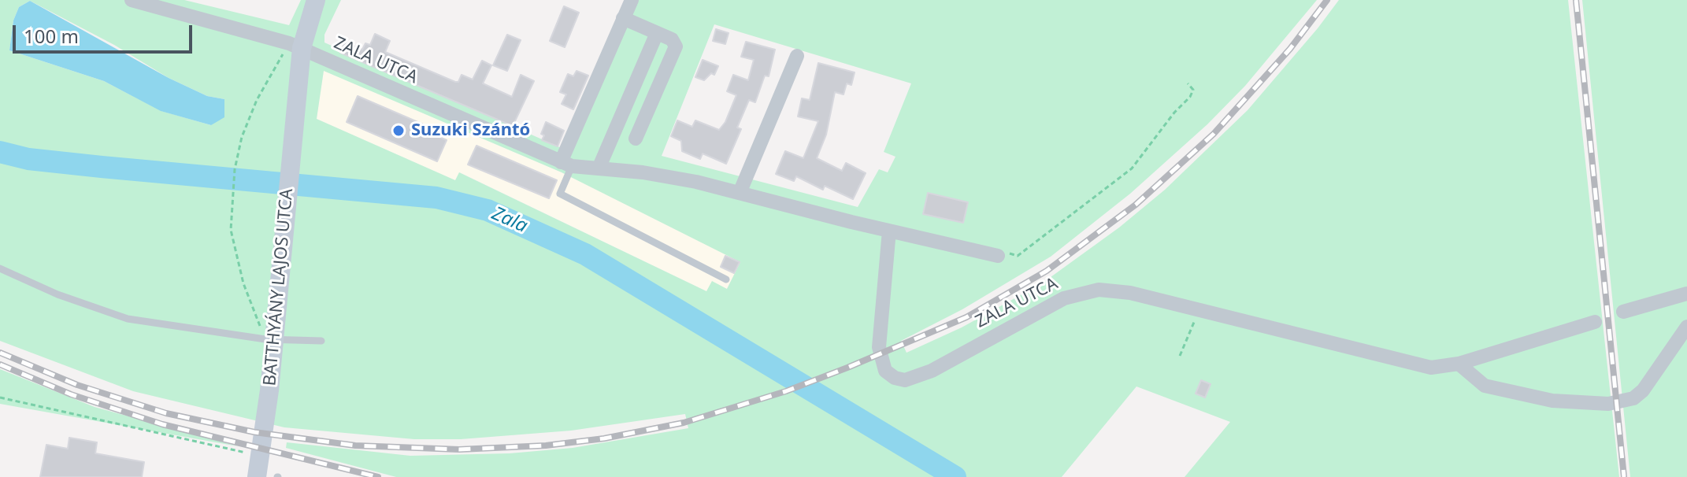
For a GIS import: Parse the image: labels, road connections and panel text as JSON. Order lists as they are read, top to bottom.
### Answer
{
  "streets": {
    "street": ["ZALA UTCA", "BATTHYÁNY LAJOS UTCA"]
  },
  "crossings": [
    ["ZALA UTCA", "BATTHYÁNY LAJOS UTCA"]
  ],
  "water": ["Zala"],
  "places": ["Suzuki Szántó"],
  "scale_bar": "100 m"
}
